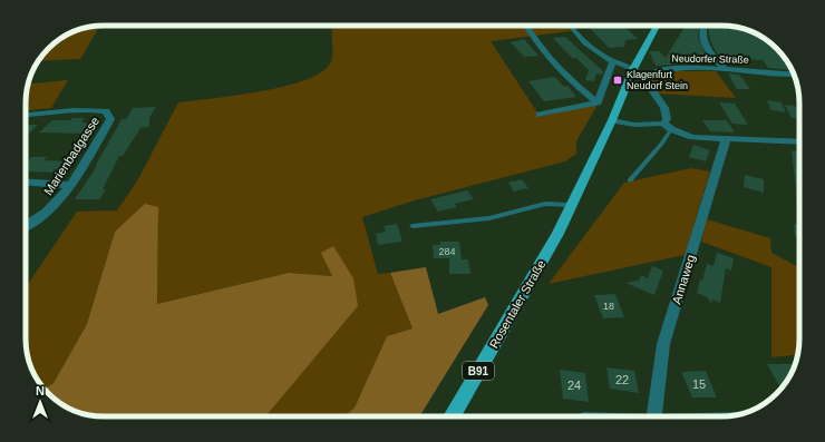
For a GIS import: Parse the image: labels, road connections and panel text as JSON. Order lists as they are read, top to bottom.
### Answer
{
  "streets": {
    "main road": ["Rosentaler Straße", "B91"],
    "street": ["Neudorfer Straße", "Marienbadgasse", "Annaweg"]
  },
  "places": {
    "transit": ["Klagenfurt Neudorf Stein"]
  },
  "house_numbers": [
    "284",
    "18",
    "22",
    "15",
    "24"
  ],
  "north": "top"
}
